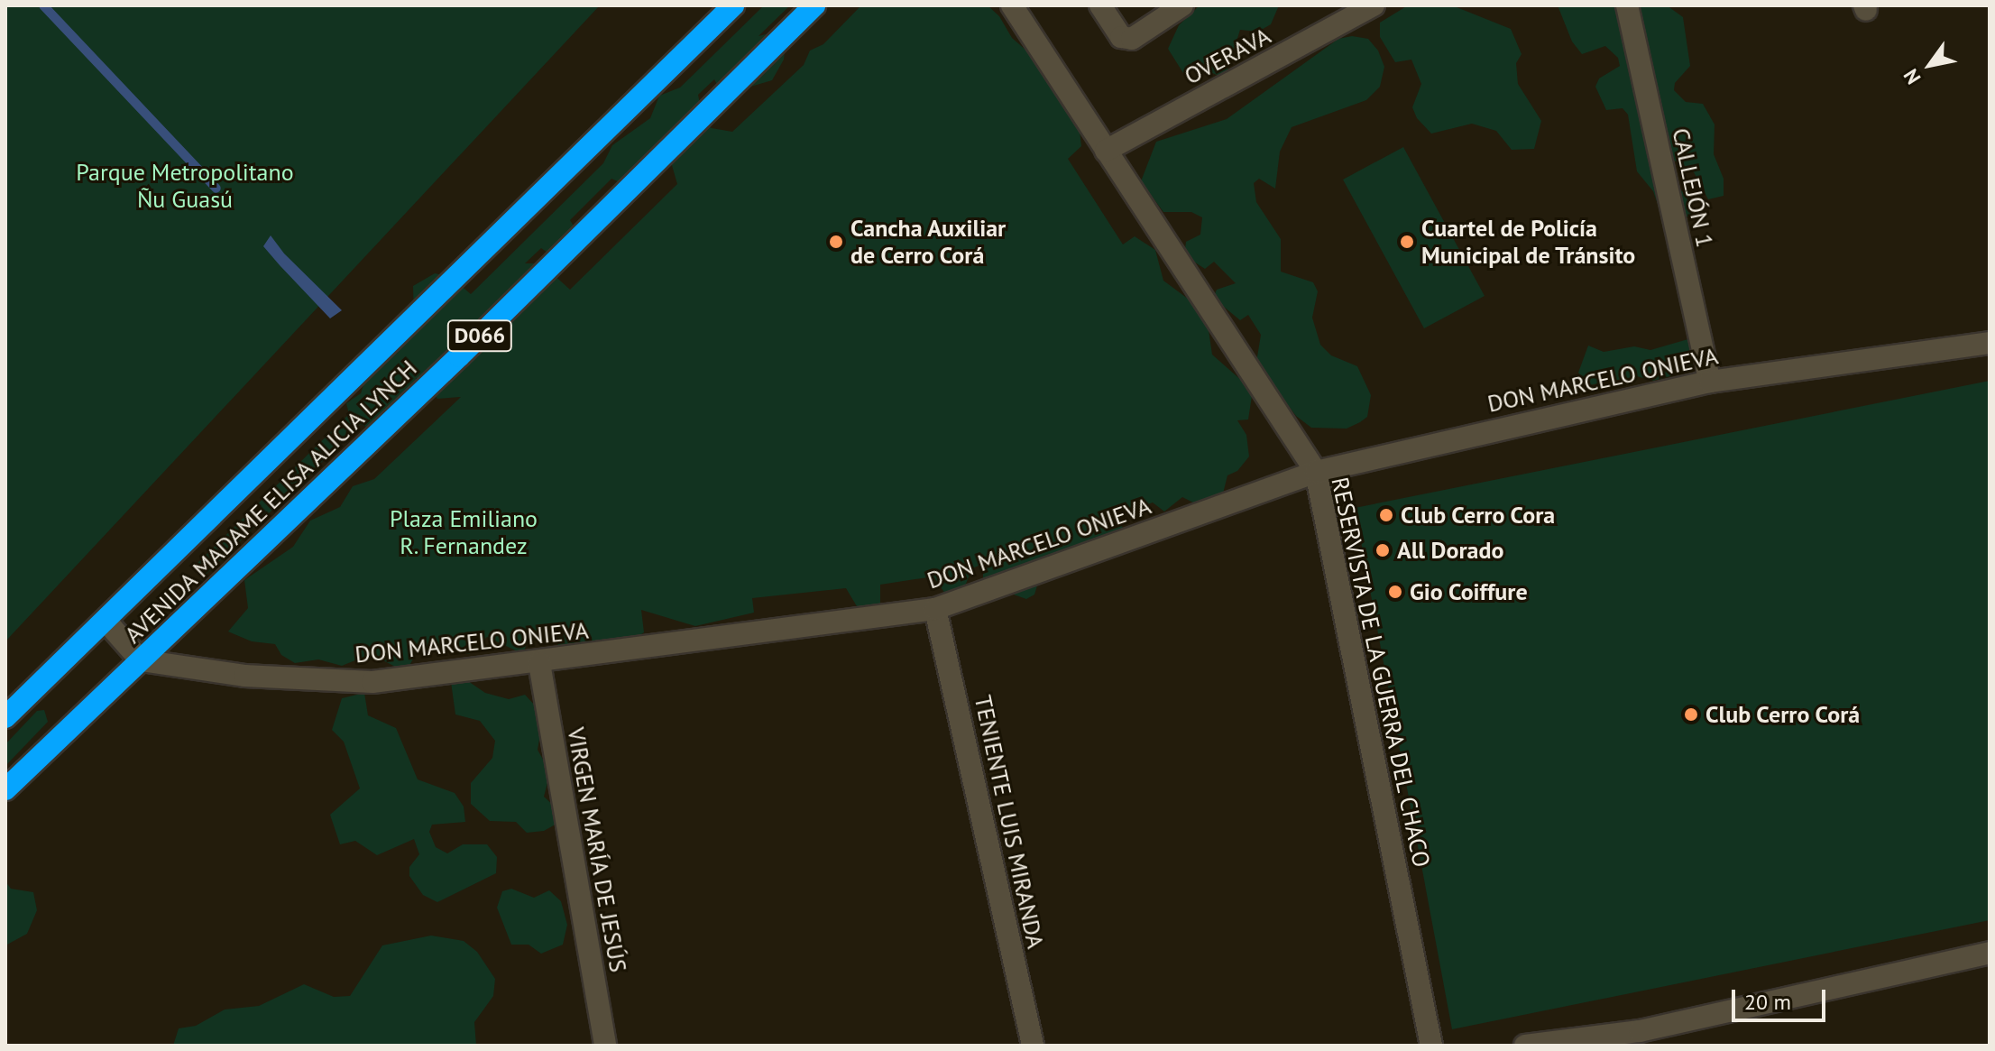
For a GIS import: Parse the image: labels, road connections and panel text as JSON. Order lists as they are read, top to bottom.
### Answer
{
  "streets": {
    "highway": ["D066", "AVENIDA MADAME ELISA ALICIA LYNCH"],
    "street": [
      "OVERAVA",
      "CALLEJÓN 1",
      "DON MARCELO ONIEVA",
      "RESERVISTA DE LA GUERRA DEL CHACO",
      "TENIENTE LUIS MIRANDA",
      "VIRGEN MARÍA DE JESÚS"
    ]
  },
  "crossings": [
    ["OVERAVA", "RESERVISTA DE LA GUERRA DEL CHACO"],
    ["CALLEJÓN 1", "DON MARCELO ONIEVA"],
    ["DON MARCELO ONIEVA", "AVENIDA MADAME ELISA ALICIA LYNCH"],
    ["DON MARCELO ONIEVA", "RESERVISTA DE LA GUERRA DEL CHACO"],
    ["DON MARCELO ONIEVA", "TENIENTE LUIS MIRANDA"],
    ["DON MARCELO ONIEVA", "VIRGEN MARÍA DE JESÚS"]
  ],
  "parks": ["Parque Metropolitano Ñu Guasú", "Plaza Emiliano R. Fernandez"],
  "places": [
    "Cancha Auxiliar de Cerro Corá",
    "Cuartel de Policía Municipal de Tránsito",
    "Club Cerro Cora",
    "All Dorado",
    "Gio Coiffure",
    "Club Cerro Corá"
  ],
  "scale_bar": "20 m",
  "north": "bottom left"
}
